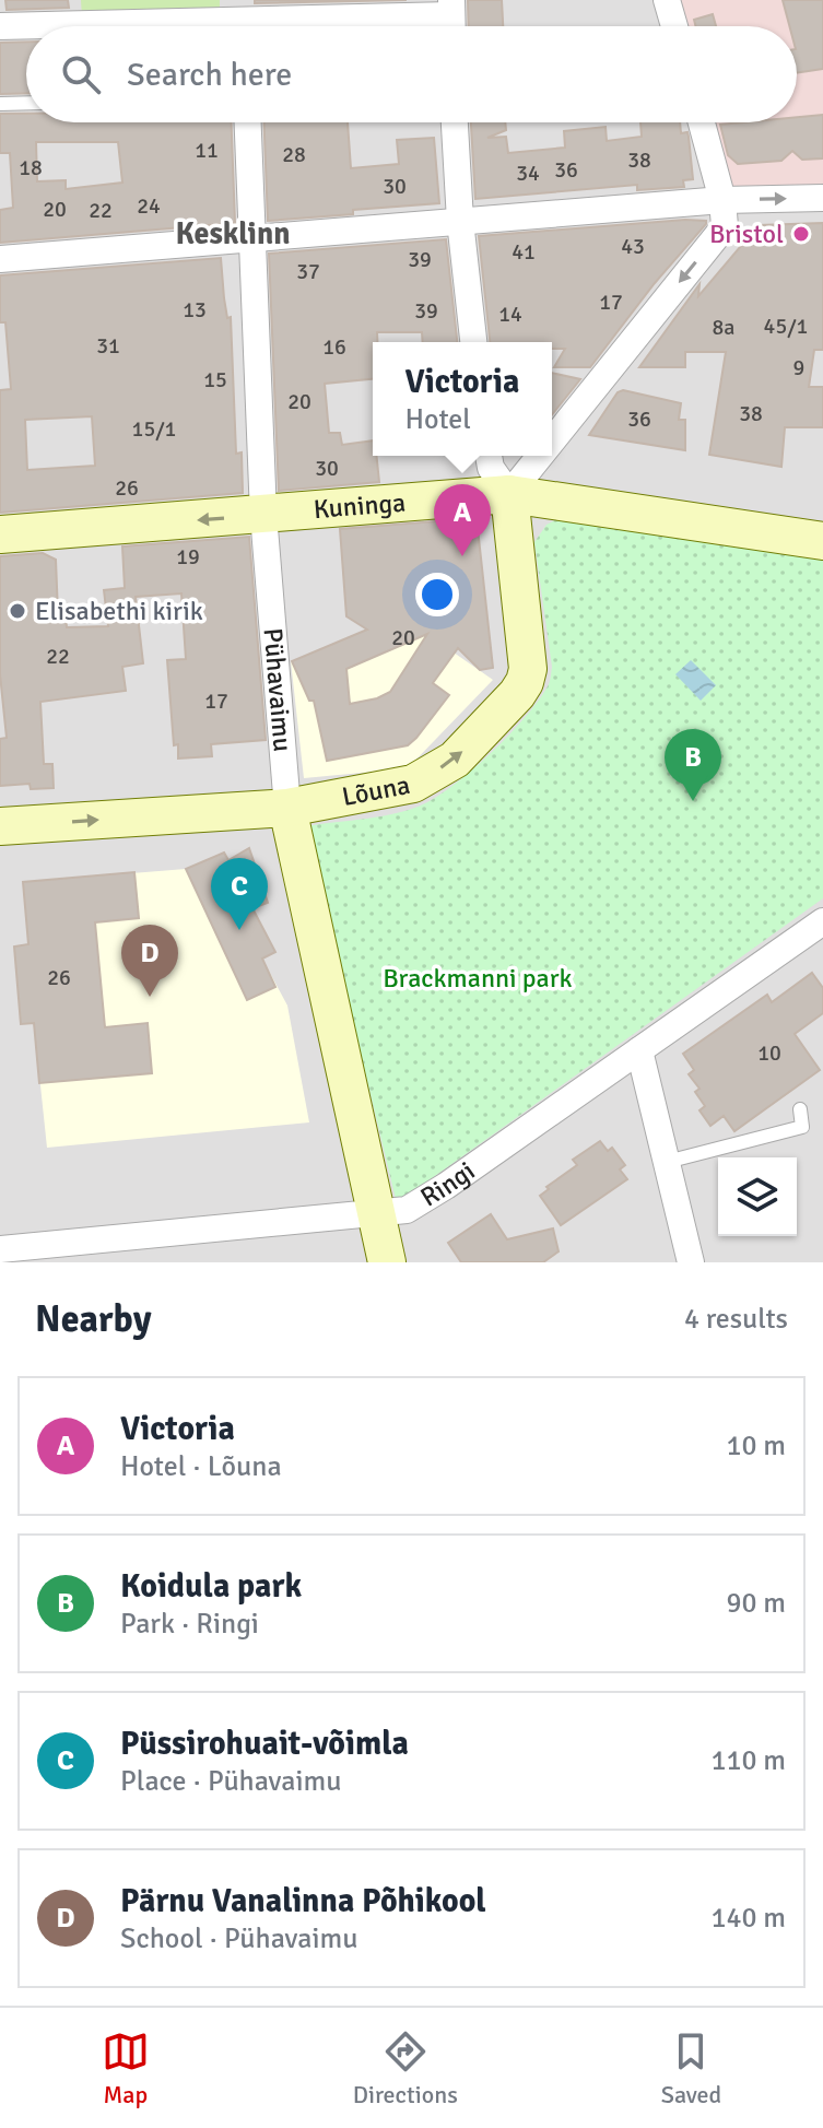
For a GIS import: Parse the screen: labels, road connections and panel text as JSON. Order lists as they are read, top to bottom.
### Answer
{
  "streets": {
    "street": [
      "Kuninga",
      "Pühavaimu",
      "Lõuna",
      "Ringi"
    ]
  },
  "crossings": [
    ["Kuninga", "Pühavaimu"],
    ["Kuninga", "Lõuna"],
    ["Pühavaimu", "Lõuna"],
    ["Pühavaimu", "Ringi"]
  ],
  "one_way": ["Lõuna"],
  "districts": ["Kesklinn"],
  "parks": ["Brackmanni park"],
  "places": ["Bristol", "Elisabethi kirik"],
  "house_numbers": [
    "11",
    "28",
    "38",
    "18",
    "36",
    "34",
    "30",
    "24",
    "20",
    "22",
    "43",
    "41",
    "39",
    "37",
    "17",
    "13",
    "39",
    "14",
    "45/1",
    "8a",
    "31",
    "16",
    "9",
    "15",
    "20",
    "38",
    "36",
    "15/1",
    "30",
    "26",
    "19",
    "20",
    "22",
    "17",
    "26",
    "10"
  ],
  "page": {
    "search": "Search here",
    "popup": ["Victoria", "Hotel"],
    "pins": [
      "A",
      "B",
      "C",
      "D"
    ],
    "heading": ["Nearby", "4 results"],
    "list": [
      {
        "mark": "A",
        "name": "Victoria",
        "note": "Hotel · Lõuna",
        "value": "10 m"
      },
      {
        "mark": "B",
        "name": "Koidula park",
        "note": "Park · Ringi",
        "value": "90 m"
      },
      {
        "mark": "C",
        "name": "Püssirohuait-võimla",
        "note": "Place · Pühavaimu",
        "value": "110 m"
      },
      {
        "mark": "D",
        "name": "Pärnu Vanalinna Põhikool",
        "note": "School · Pühavaimu",
        "value": "140 m"
      }
    ],
    "nav": ["Map", "Directions", "Saved"]
  }
}
